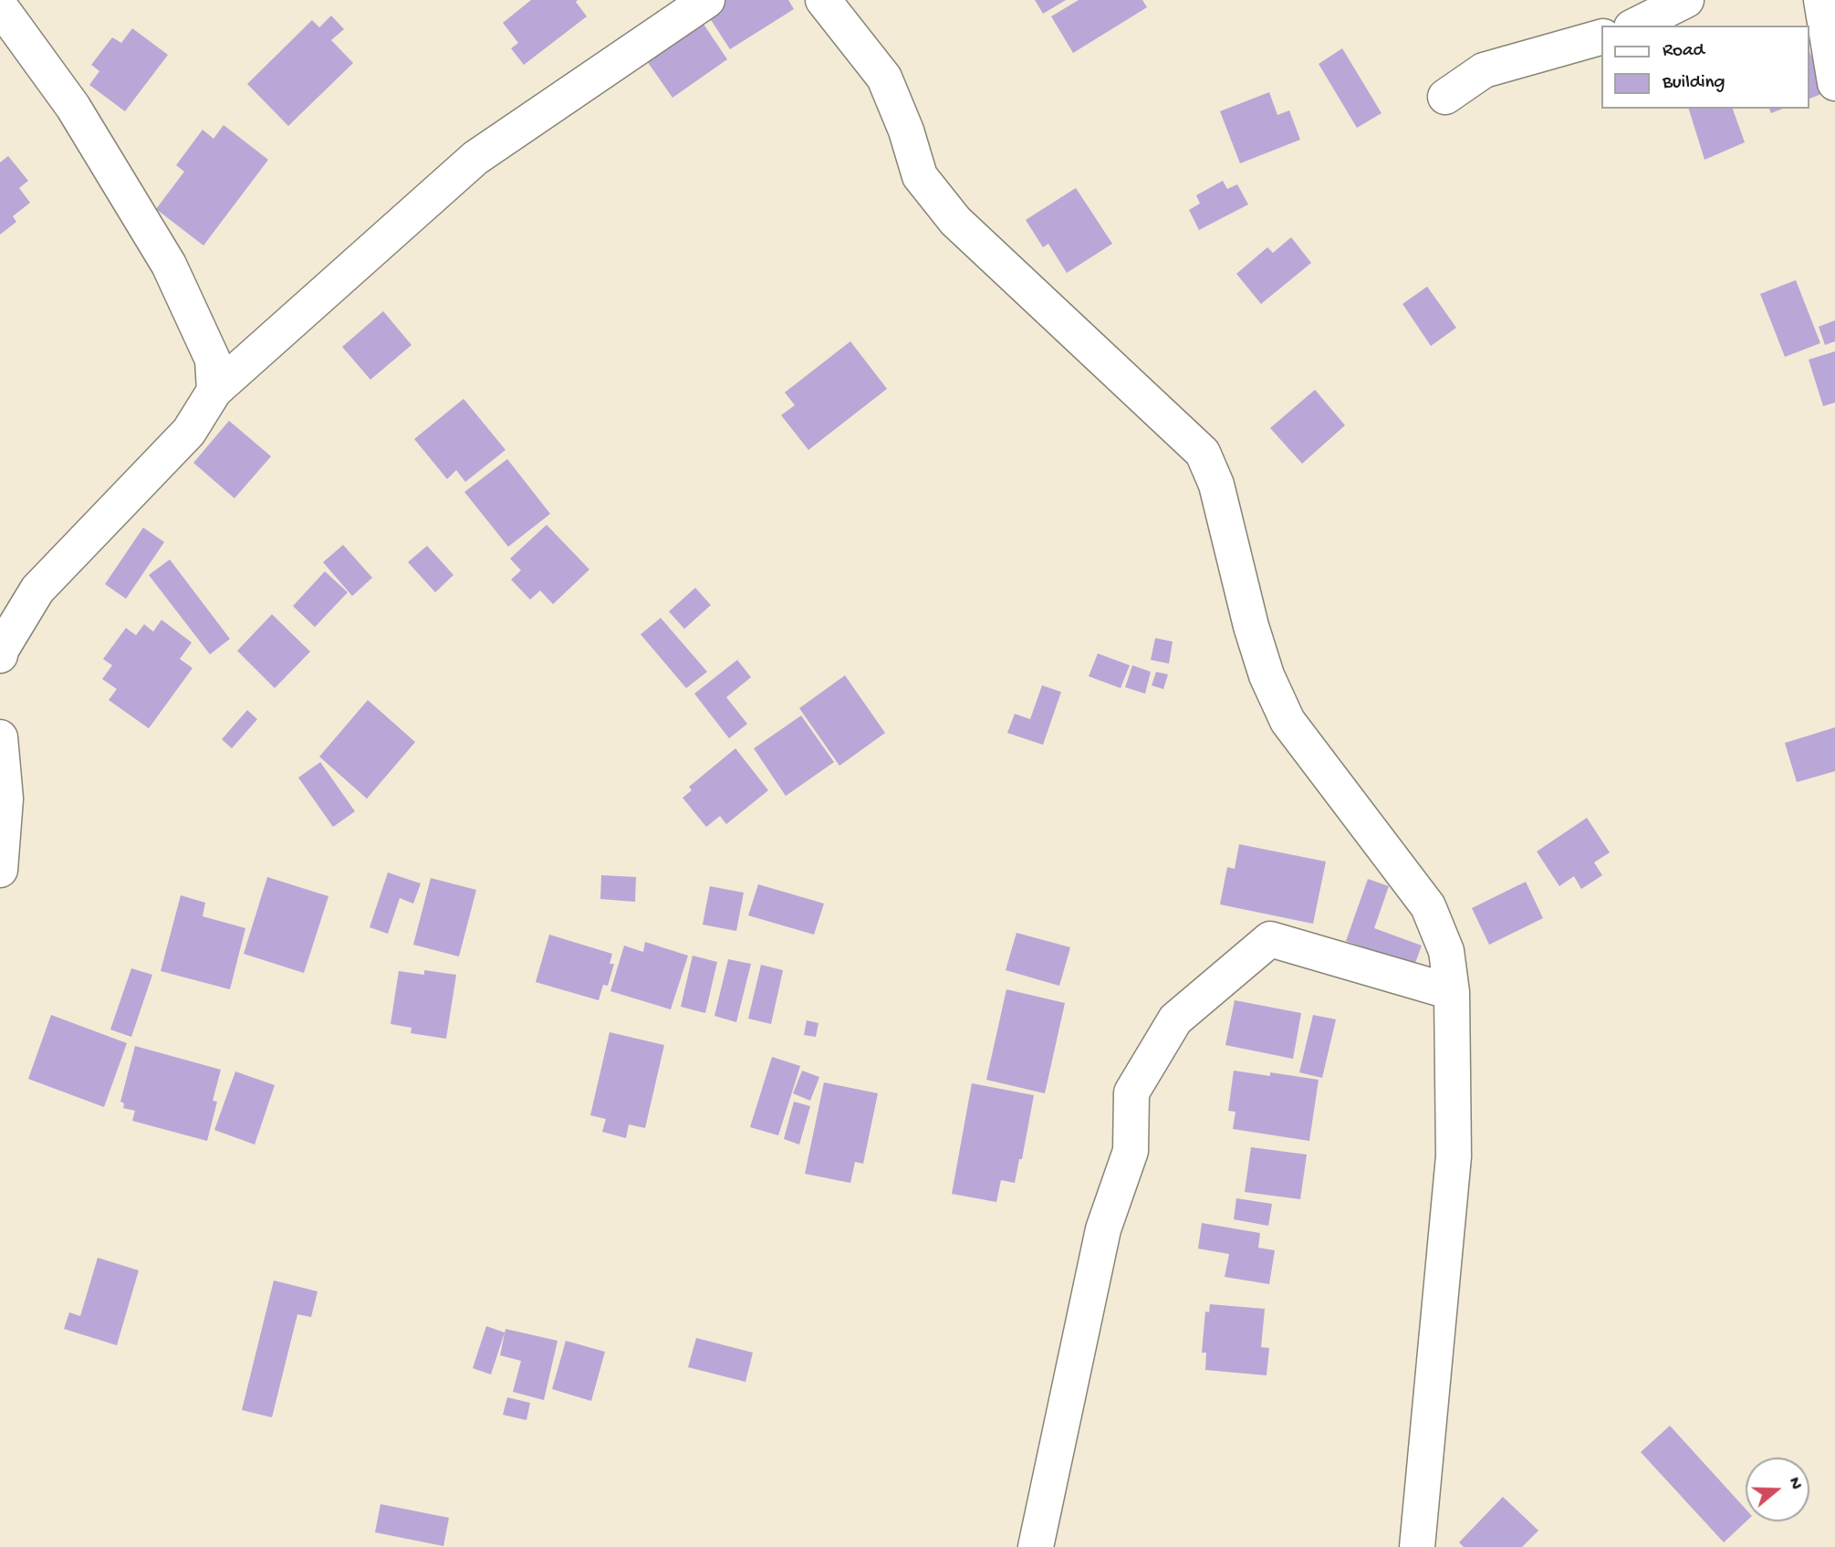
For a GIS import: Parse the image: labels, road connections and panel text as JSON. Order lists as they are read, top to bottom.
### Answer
{
  "legend": ["Road", "Building"],
  "north": "right"
}
